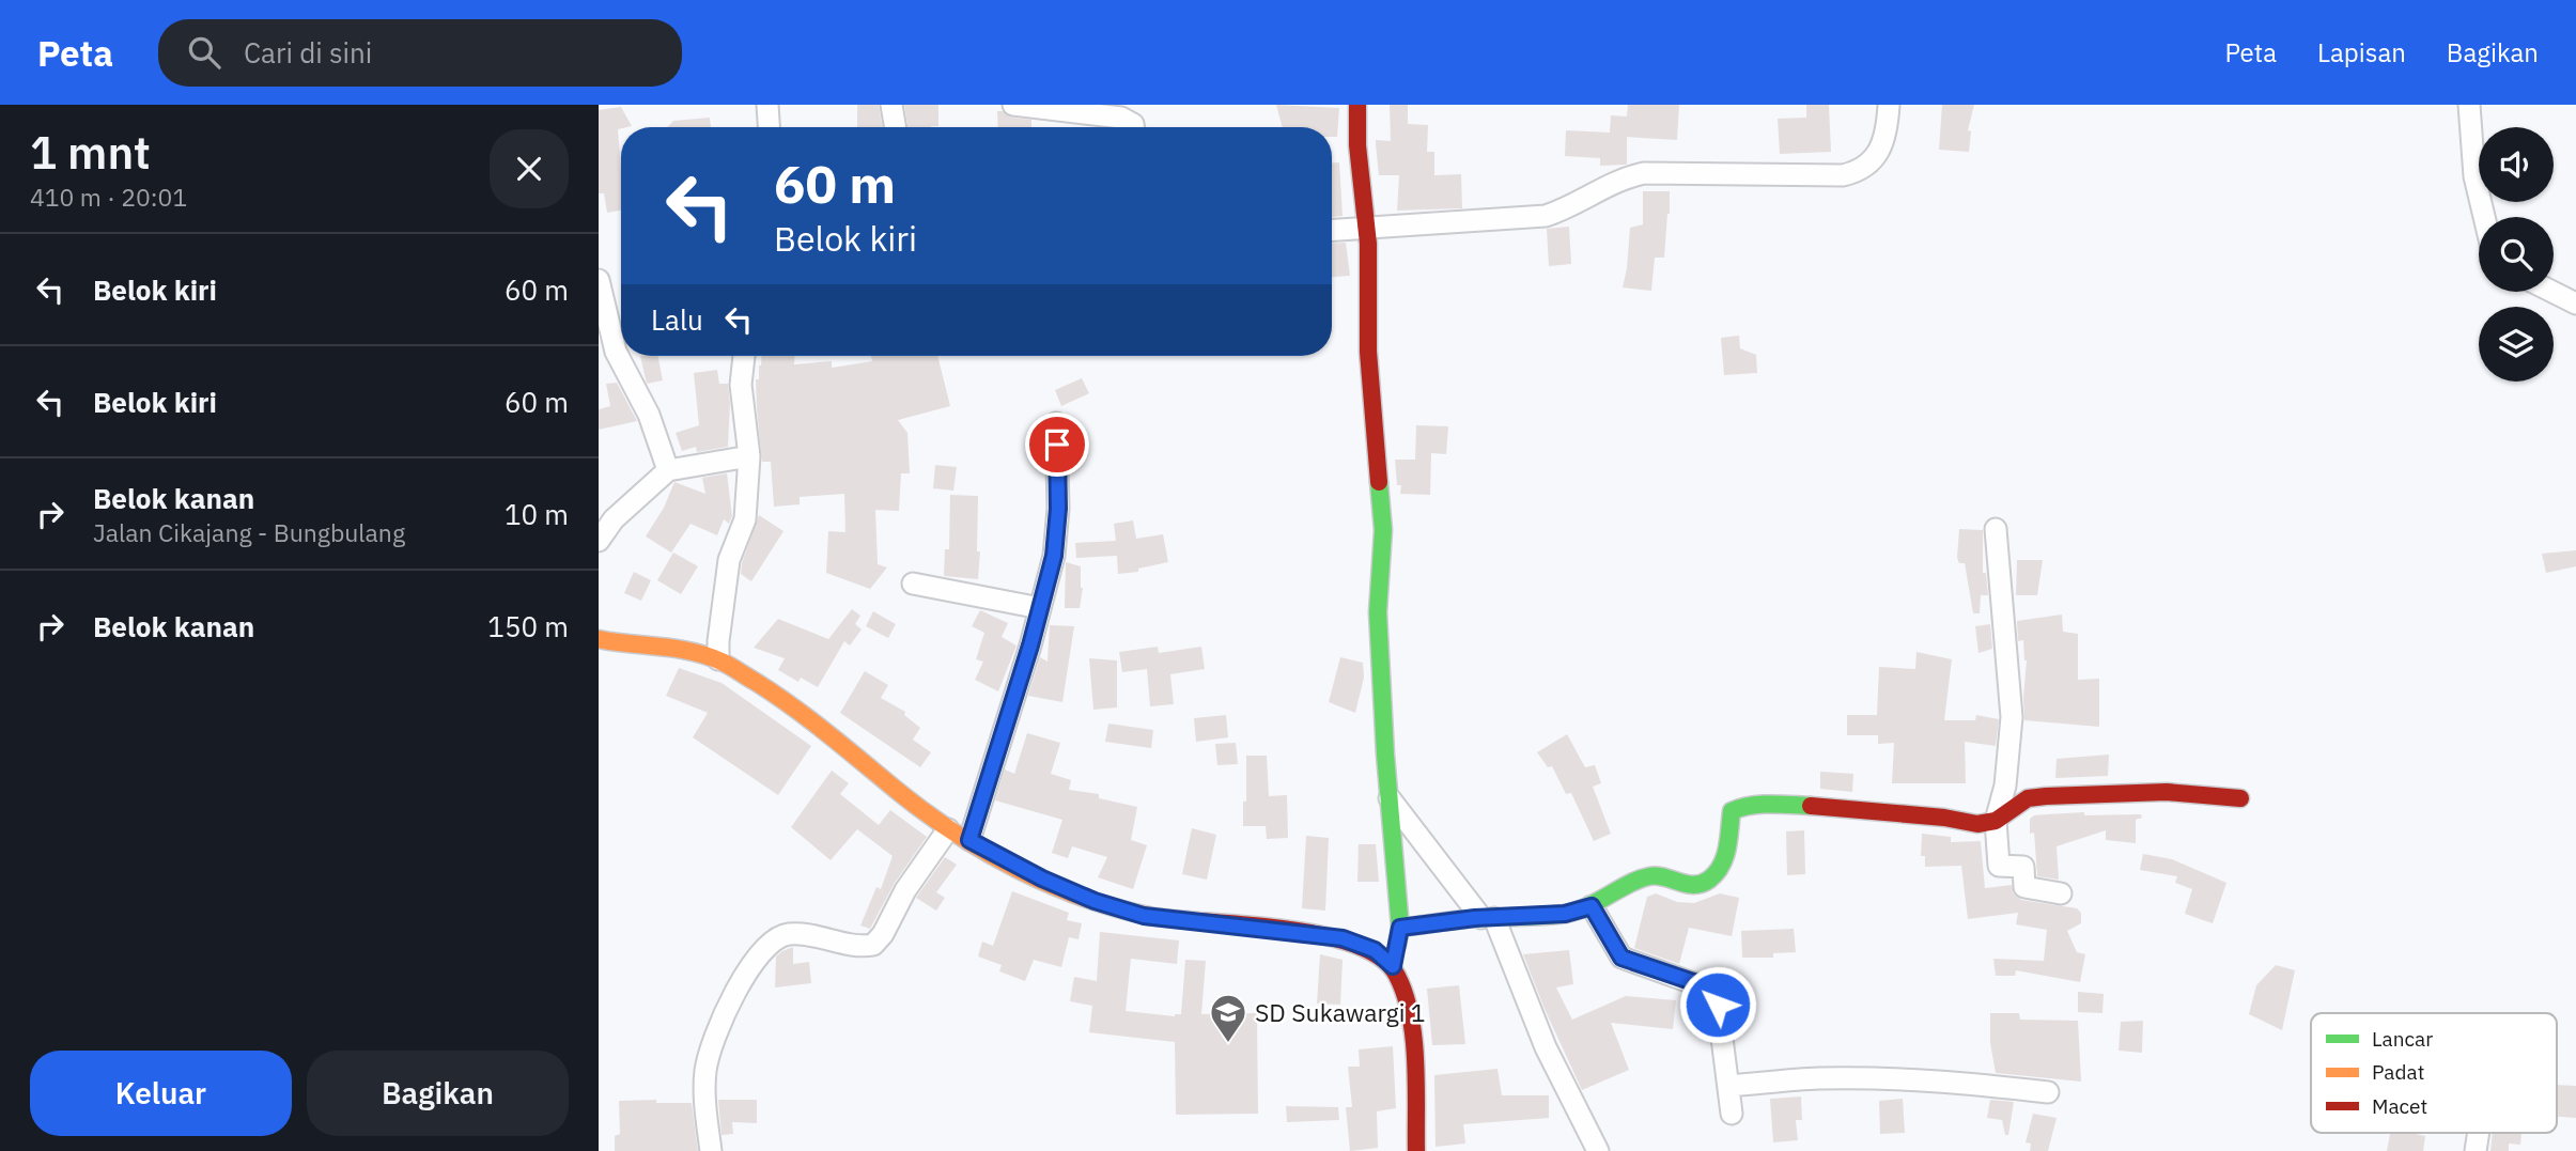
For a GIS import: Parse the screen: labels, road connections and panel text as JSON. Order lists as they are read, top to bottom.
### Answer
{
  "places": {
    "school or university": ["SD Sukawargi 1"]
  },
  "legend": ["Lancar", "Padat", "Macet"],
  "page": {
    "header": "Peta",
    "search": "Cari di sini",
    "nav": ["Peta", "Lapisan", "Bagikan"],
    "heading": ["1 mnt", "410 m · 20:01"],
    "turn": ["60 m", "Belok kiri"],
    "list": [
      {
        "name": "Belok kiri",
        "value": "60 m"
      },
      {
        "name": "Belok kiri",
        "value": "60 m"
      },
      {
        "name": "Belok kanan",
        "note": "Jalan Cikajang - Bungbulang",
        "value": "10 m"
      },
      {
        "name": "Belok kanan",
        "value": "150 m"
      }
    ],
    "then": "Lalu",
    "buttons": ["Keluar", "Bagikan"]
  }
}
